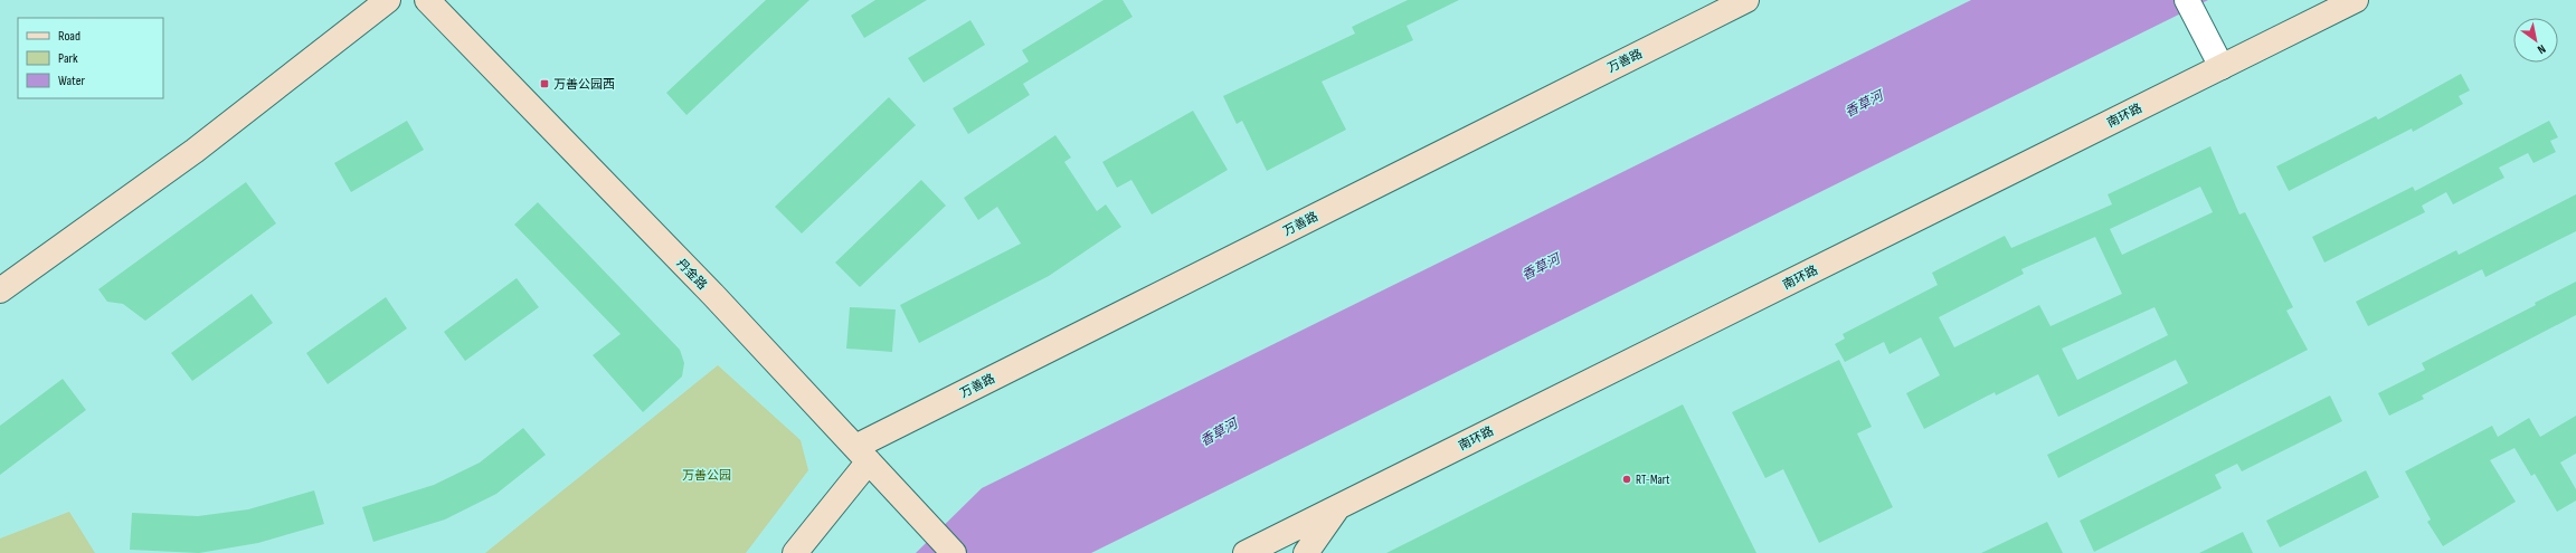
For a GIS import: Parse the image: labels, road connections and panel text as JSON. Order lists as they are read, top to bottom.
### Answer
{
  "streets": {
    "main road": ["万善路", "南环路", "丹金路"]
  },
  "crossings": [
    ["万善路", "丹金路"]
  ],
  "water": ["香草河"],
  "parks": ["万善公园"],
  "places": {
    "transit": ["万善公园西"],
    "other": ["RT-Mart"]
  },
  "legend": ["Road", "Park", "Water"],
  "north": "bottom right"
}
